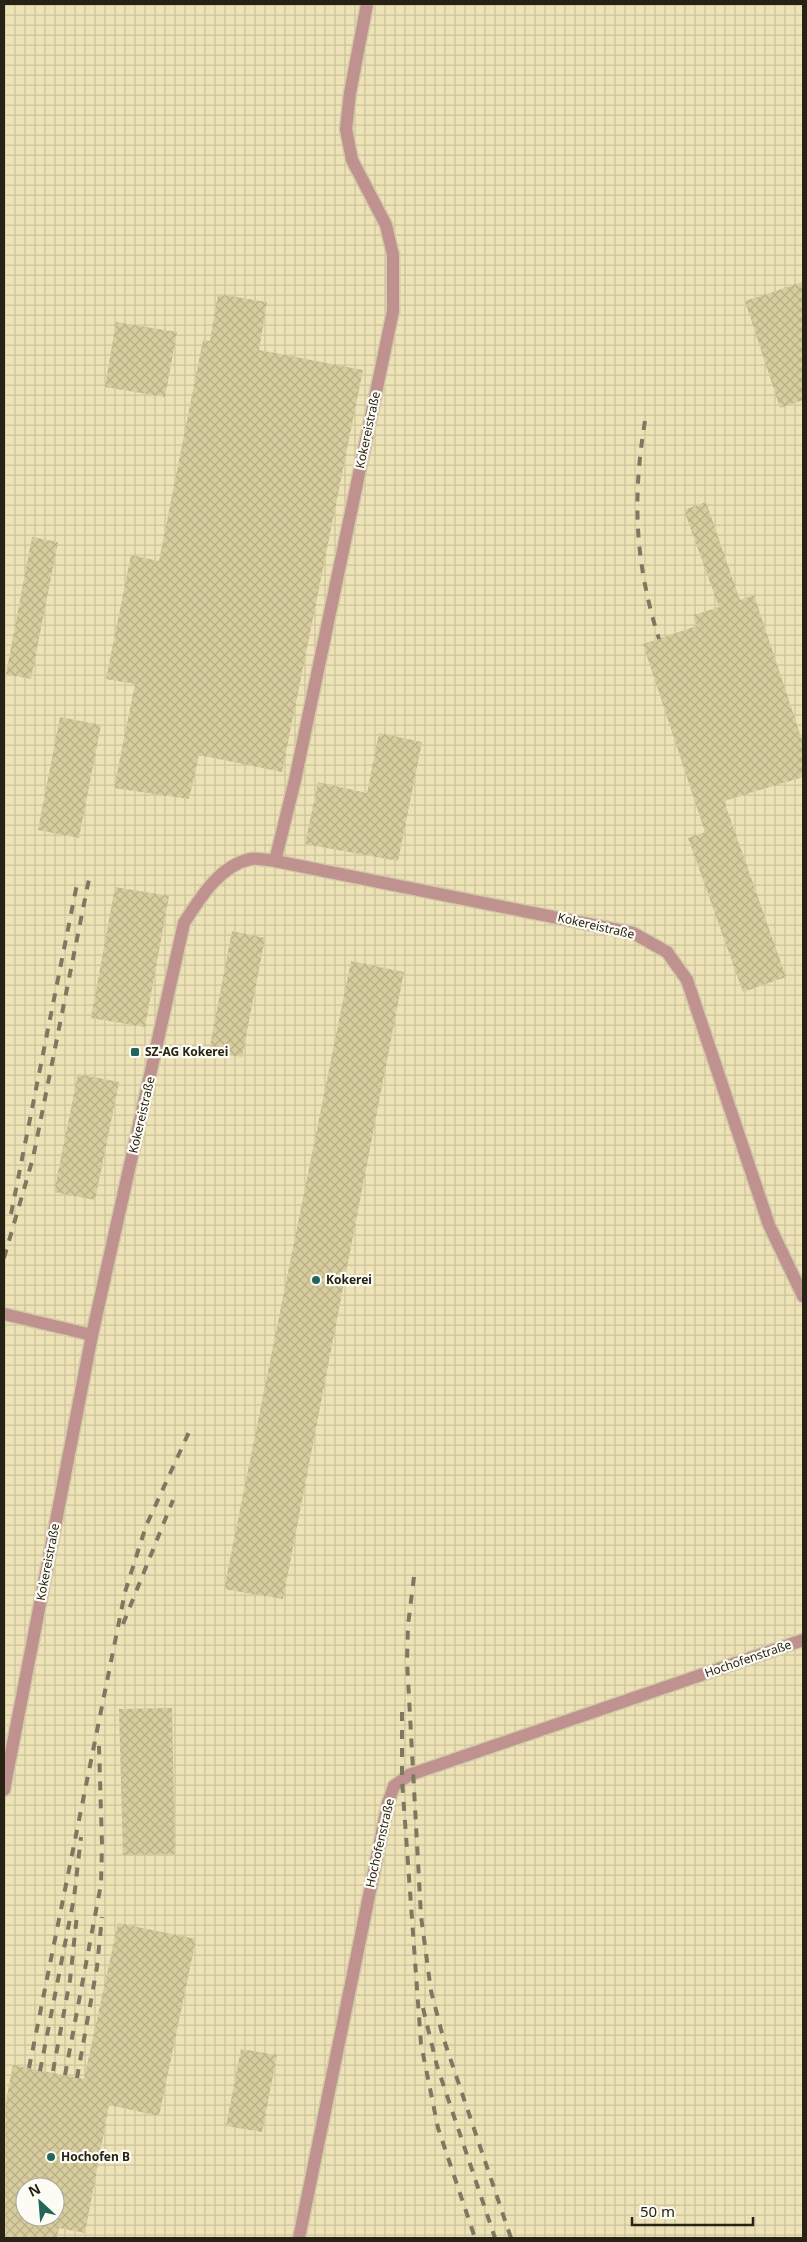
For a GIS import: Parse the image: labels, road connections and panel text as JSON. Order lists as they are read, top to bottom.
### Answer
{
  "streets": {
    "lane": ["Kokereistraße", "Hochofenstraße"]
  },
  "places": {
    "transit": ["SZ-AG Kokerei"],
    "other": ["Kokerei", "Hochofen B"]
  },
  "scale_bar": "50 m",
  "north": "top left"
}
